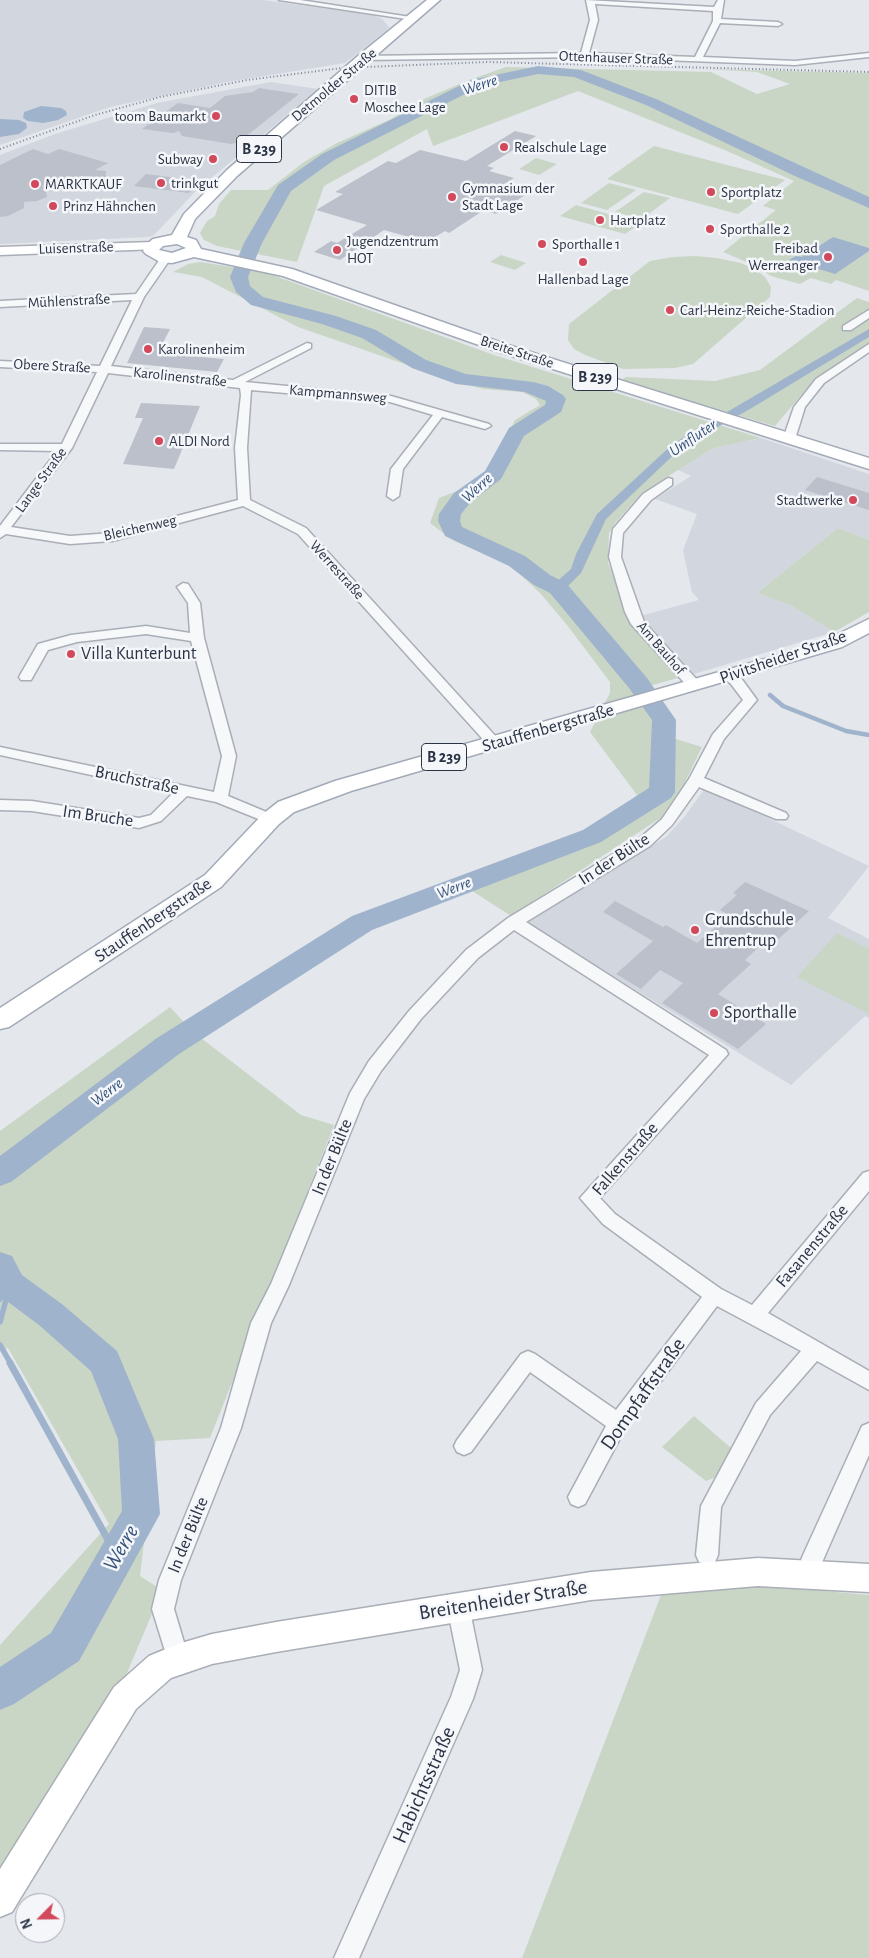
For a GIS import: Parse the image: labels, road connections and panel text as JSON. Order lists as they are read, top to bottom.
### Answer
{
  "streets": {
    "main road": [
      "Detmolder Straße",
      "B 239",
      "Breite Straße",
      "Pivitsheider Straße",
      "Stauffenbergstraße"
    ],
    "street": [
      "Ottenhauser Straße",
      "Luisenstraße",
      "Mühlenstraße",
      "Obere Straße",
      "Karolinenstraße",
      "Kampmannsweg",
      "Lange Straße",
      "Bleichenweg",
      "Werrestraße",
      "Am Bauhof",
      "Bruchstraße",
      "Im Bruche",
      "In der Bülte",
      "Falkenstraße",
      "Fasanenstraße",
      "Dompfaffstraße",
      "Breitenheider Straße",
      "Habichtsstraße"
    ]
  },
  "crossings": [
    ["Ottenhauser Straße", "Detmolder Straße"],
    ["Obere Straße", "Karolinenstraße"],
    ["Obere Straße", "Lange Straße"],
    ["Karolinenstraße", "Kampmannsweg"],
    ["Karolinenstraße", "Lange Straße"],
    ["Lange Straße", "Bleichenweg"],
    ["Bleichenweg", "Werrestraße"],
    ["Werrestraße", "Stauffenbergstraße"],
    ["Am Bauhof", "Pivitsheider Straße"],
    ["Am Bauhof", "Stauffenbergstraße"],
    ["Pivitsheider Straße", "Stauffenbergstraße"],
    ["Pivitsheider Straße", "In der Bülte"],
    ["Stauffenbergstraße", "Bruchstraße"],
    ["Bruchstraße", "Im Bruche"],
    ["In der Bülte", "Falkenstraße"],
    ["In der Bülte", "Breitenheider Straße"],
    ["Falkenstraße", "Fasanenstraße"],
    ["Falkenstraße", "Dompfaffstraße"],
    ["Breitenheider Straße", "Habichtsstraße"]
  ],
  "water": ["Werre", "Umfluter"],
  "places": [
    "DITIB Moschee Lage",
    "toom Baumarkt",
    "Realschule Lage",
    "Subway",
    "trinkgut",
    "MARKTKAUF",
    "Sportplatz",
    "Gymnasium der Stadt Lage",
    "Prinz Hähnchen",
    "Hartplatz",
    "Sporthalle 2",
    "Sporthalle 1",
    "Jugendzentrum HOT",
    "Freibad Werreanger",
    "Hallenbad Lage",
    "Carl-Heinz-Reiche-Stadion",
    "Karolinenheim",
    "ALDI Nord",
    "Stadtwerke",
    "Villa Kunterbunt",
    "Grundschule Ehrentrup",
    "Sporthalle"
  ],
  "north": "bottom left"
}
